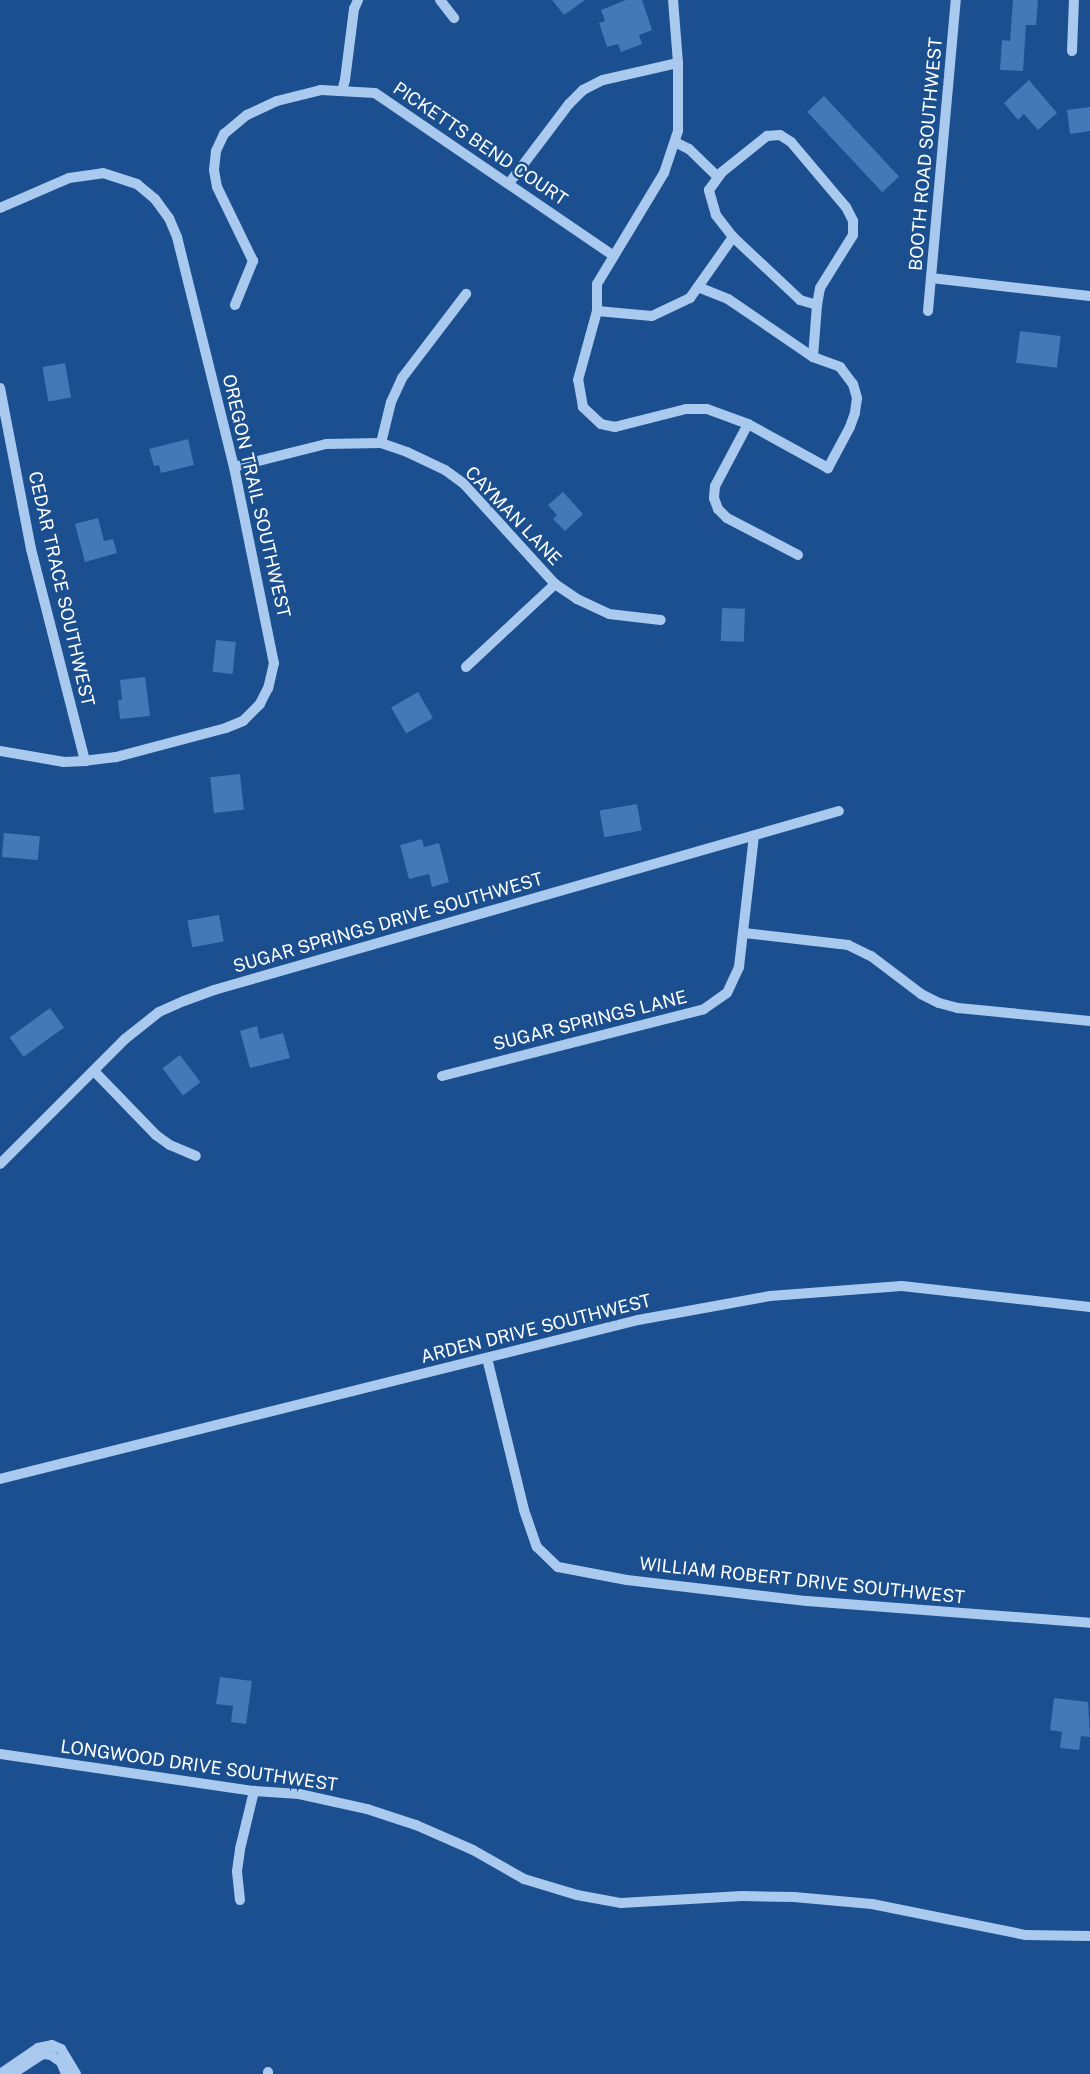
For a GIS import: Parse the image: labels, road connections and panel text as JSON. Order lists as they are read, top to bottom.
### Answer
{
  "streets": {
    "street": [
      "PICKETTS BEND COURT",
      "BOOTH ROAD SOUTHWEST",
      "OREGON TRAIL SOUTHWEST",
      "CAYMAN LANE",
      "CEDAR TRACE SOUTHWEST",
      "SUGAR SPRINGS DRIVE SOUTHWEST",
      "SUGAR SPRINGS LANE",
      "ARDEN DRIVE SOUTHWEST",
      "WILLIAM ROBERT DRIVE SOUTHWEST",
      "LONGWOOD DRIVE SOUTHWEST"
    ]
  },
  "crossings": [
    ["OREGON TRAIL SOUTHWEST", "CAYMAN LANE"],
    ["OREGON TRAIL SOUTHWEST", "CEDAR TRACE SOUTHWEST"],
    ["SUGAR SPRINGS DRIVE SOUTHWEST", "SUGAR SPRINGS LANE"],
    ["ARDEN DRIVE SOUTHWEST", "WILLIAM ROBERT DRIVE SOUTHWEST"]
  ]
}
